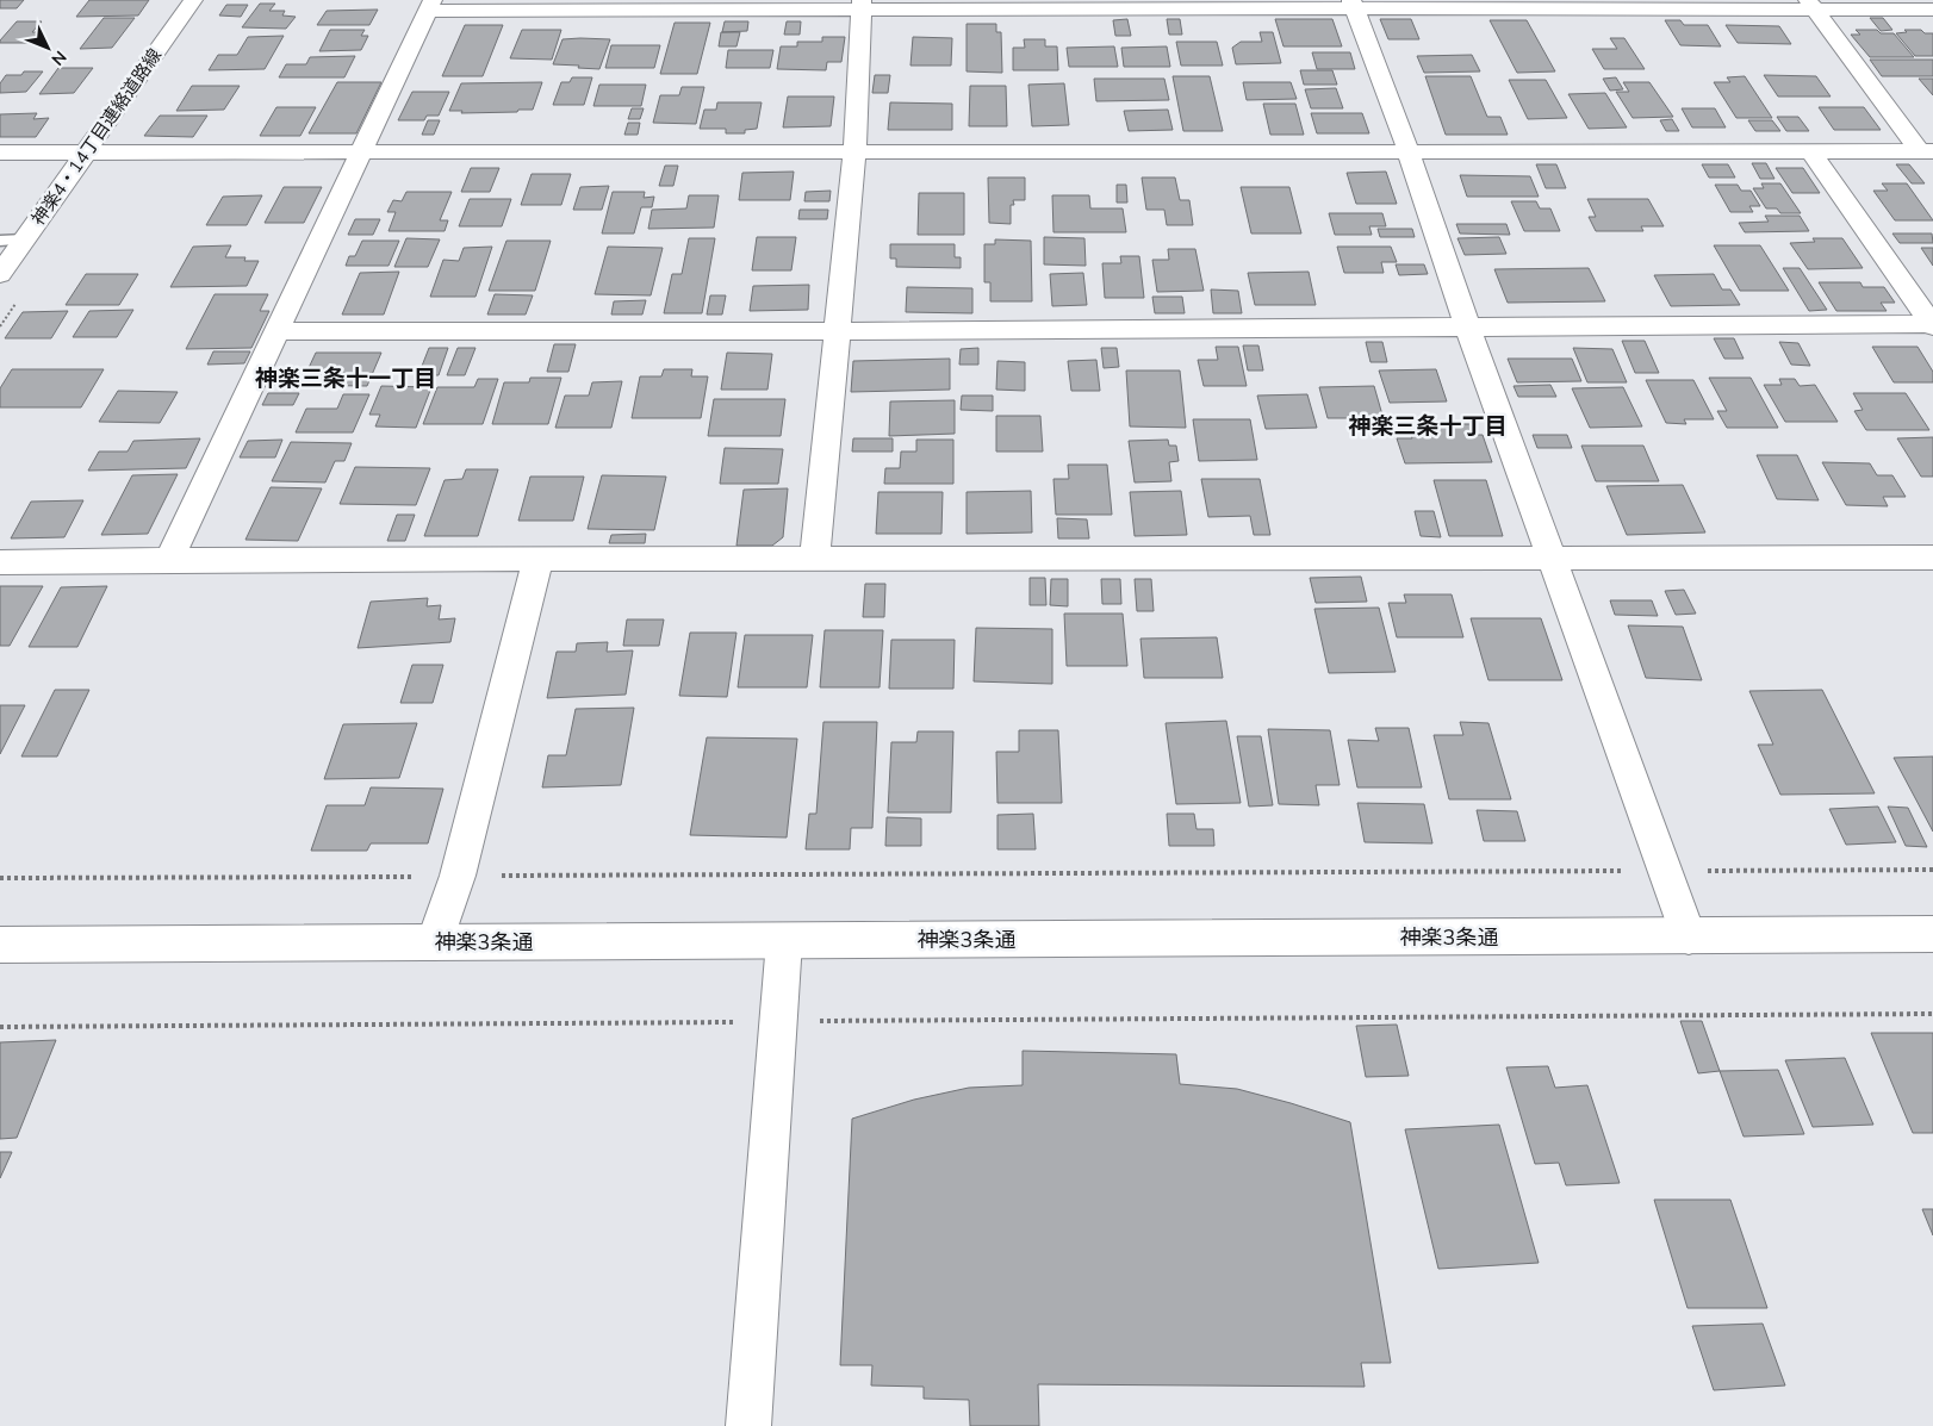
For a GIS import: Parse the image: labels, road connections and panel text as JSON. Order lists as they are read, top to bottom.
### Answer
{
  "streets": {
    "street": ["神楽4・14丁目連絡道路線", "神楽3条通"]
  },
  "districts": ["神楽三条十一丁目", "神楽三条十丁目"],
  "north": "bottom right"
}
